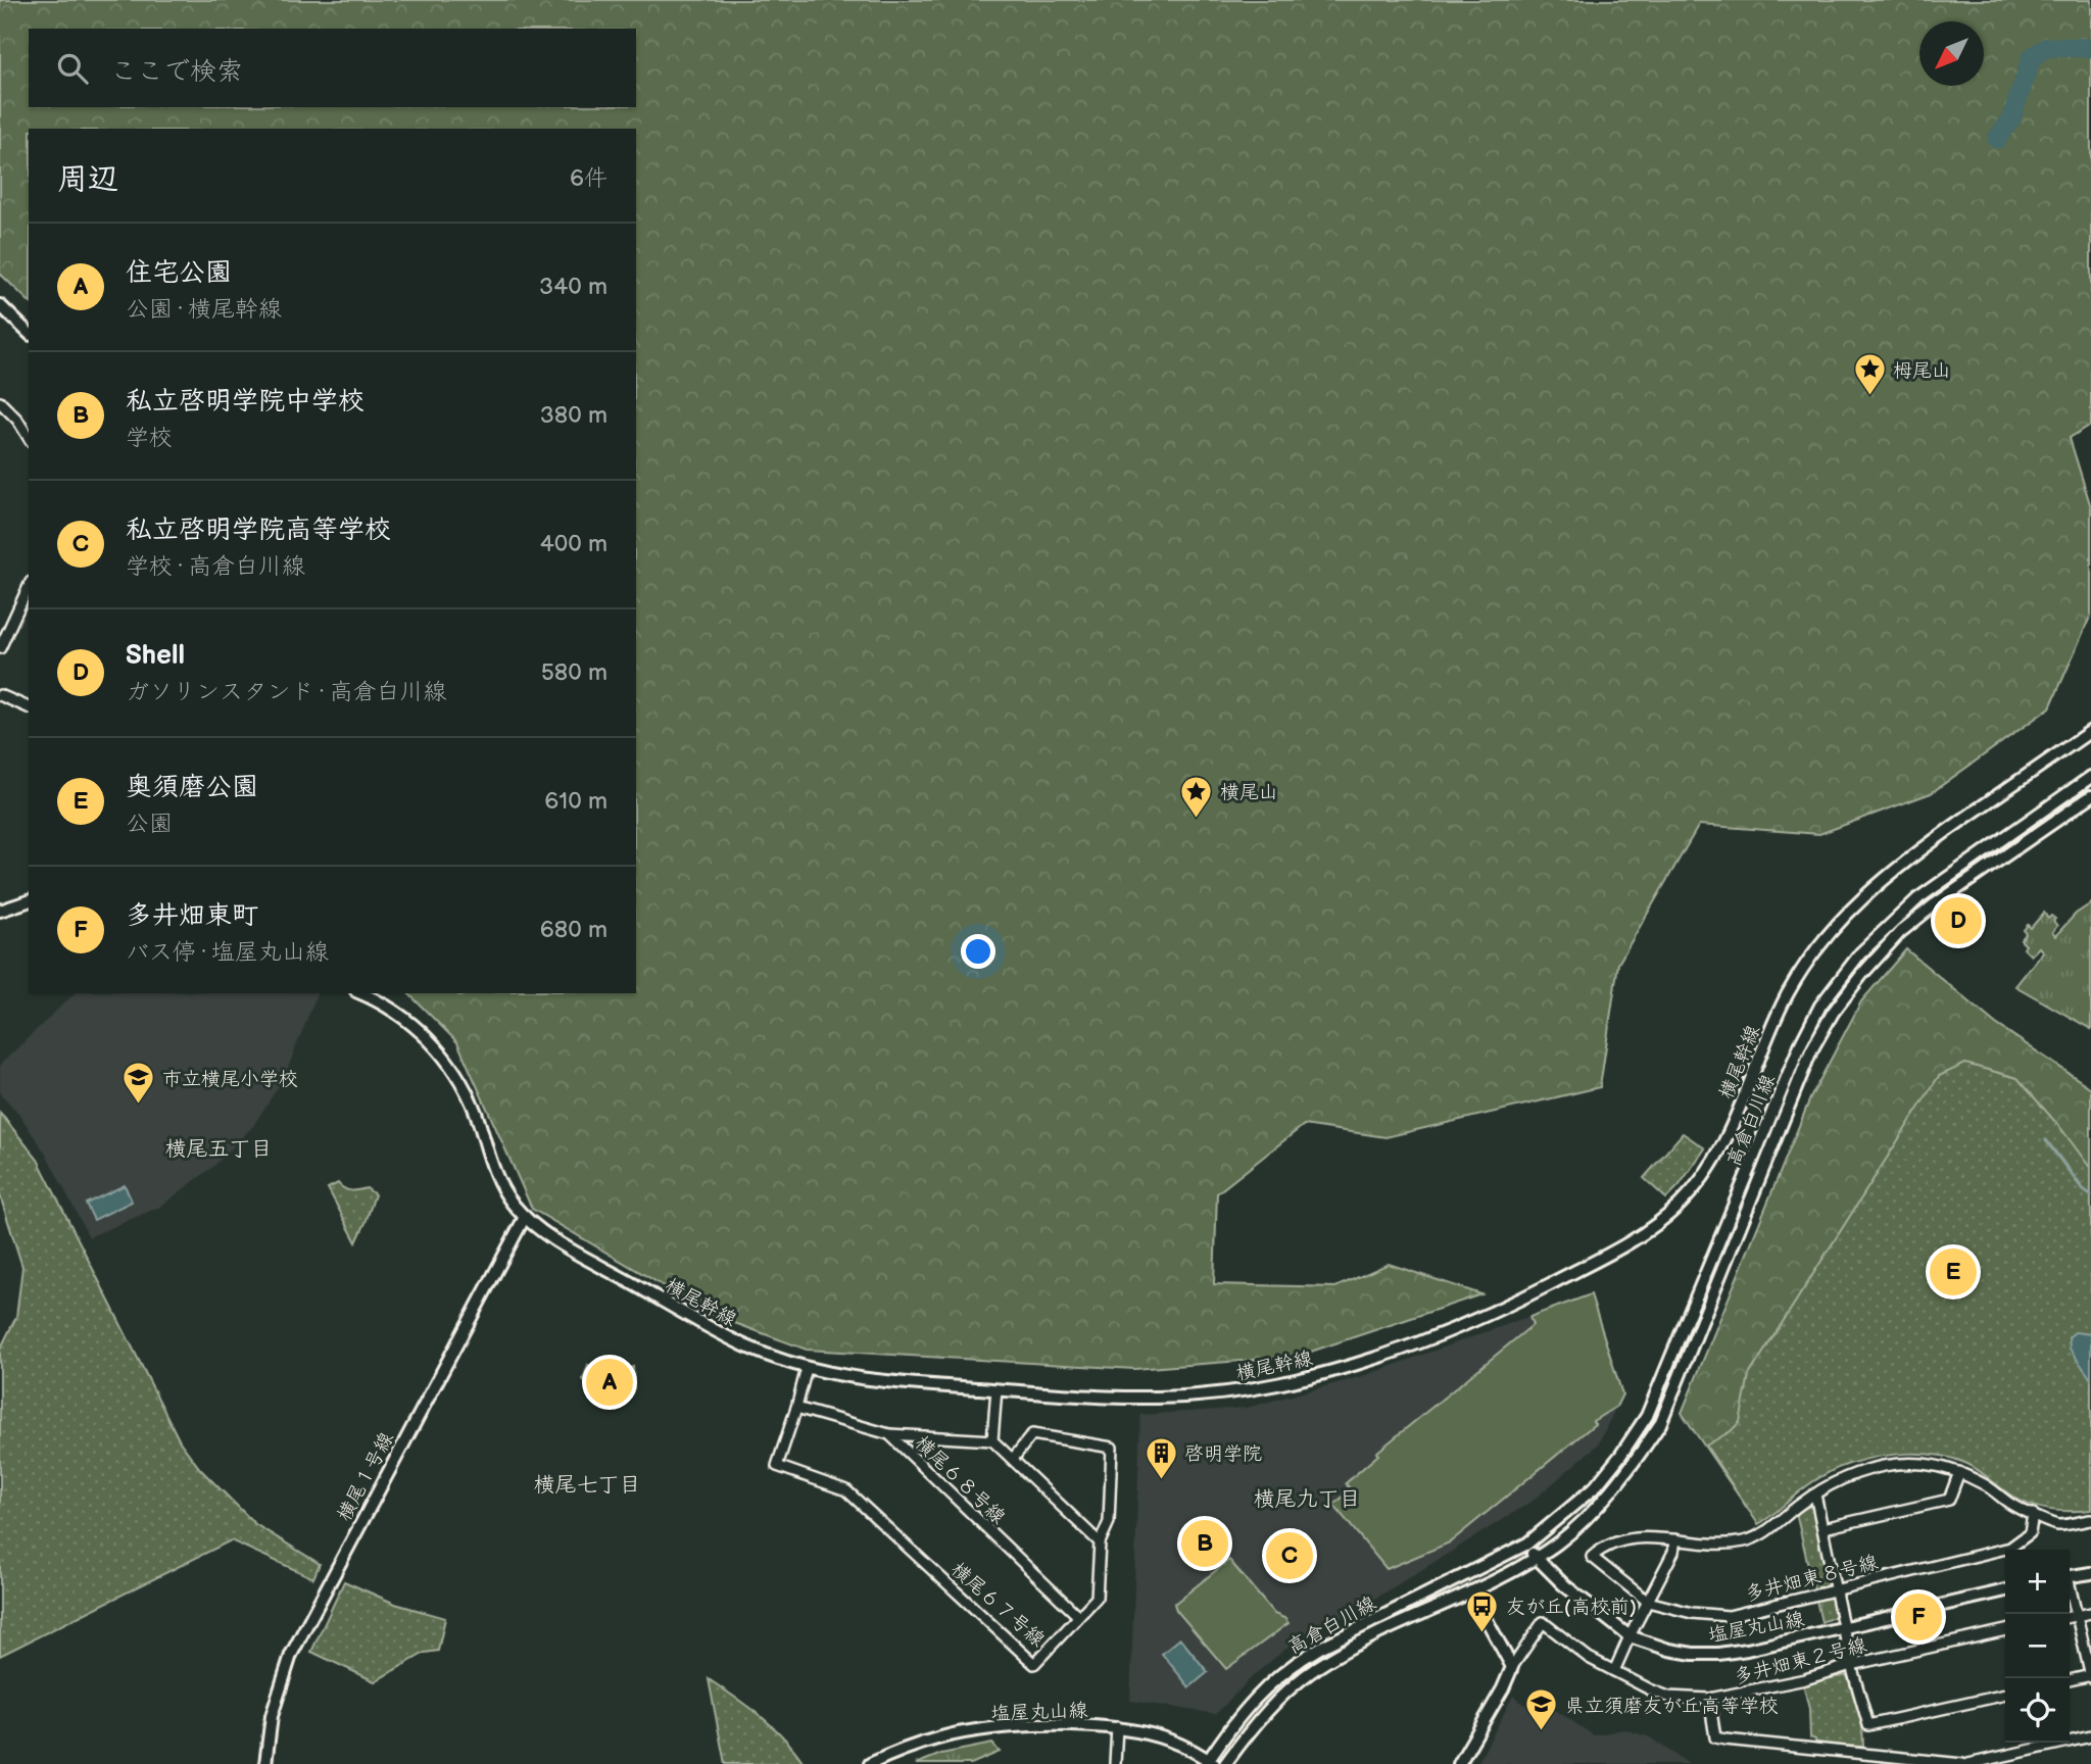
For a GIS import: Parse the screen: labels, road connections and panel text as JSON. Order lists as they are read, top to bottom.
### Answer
{
  "streets": {
    "street": [
      "横尾幹線",
      "高倉白川線",
      "横尾１号線",
      "横尾６８号線",
      "多井畑東８号線",
      "横尾６７号線",
      "塩屋丸山線",
      "多井畑東２号線"
    ]
  },
  "crossings": [
    ["横尾幹線", "横尾１号線"],
    ["横尾幹線", "横尾６７号線"],
    ["高倉白川線", "塩屋丸山線"],
    ["横尾６８号線", "横尾６７号線"]
  ],
  "districts": ["横尾五丁目", "横尾七丁目", "横尾九丁目"],
  "places": {
    "place": ["栂尾山", "横尾山"],
    "school or university": ["市立横尾小学校", "県立須磨友が丘高等学校"],
    "building": ["啓明学院"],
    "bus stop": ["友が丘(高校前)"]
  },
  "north": "bottom left",
  "page": {
    "search": "ここで検索",
    "heading": ["周辺", "6件"],
    "list": [
      {
        "mark": "A",
        "name": "住宅公園",
        "note": "公園 · 横尾幹線",
        "value": "340 m"
      },
      {
        "mark": "B",
        "name": "私立啓明学院中学校",
        "note": "学校",
        "value": "380 m"
      },
      {
        "mark": "C",
        "name": "私立啓明学院高等学校",
        "note": "学校 · 高倉白川線",
        "value": "400 m"
      },
      {
        "mark": "D",
        "name": "Shell",
        "note": "ガソリンスタンド · 高倉白川線",
        "value": "580 m"
      },
      {
        "mark": "E",
        "name": "奥須磨公園",
        "note": "公園",
        "value": "610 m"
      },
      {
        "mark": "F",
        "name": "多井畑東町",
        "note": "バス停 · 塩屋丸山線",
        "value": "680 m"
      }
    ],
    "pins": [
      "D",
      "E",
      "A",
      "B",
      "C",
      "F"
    ],
    "map_buttons": ["+", "−"]
  }
}
